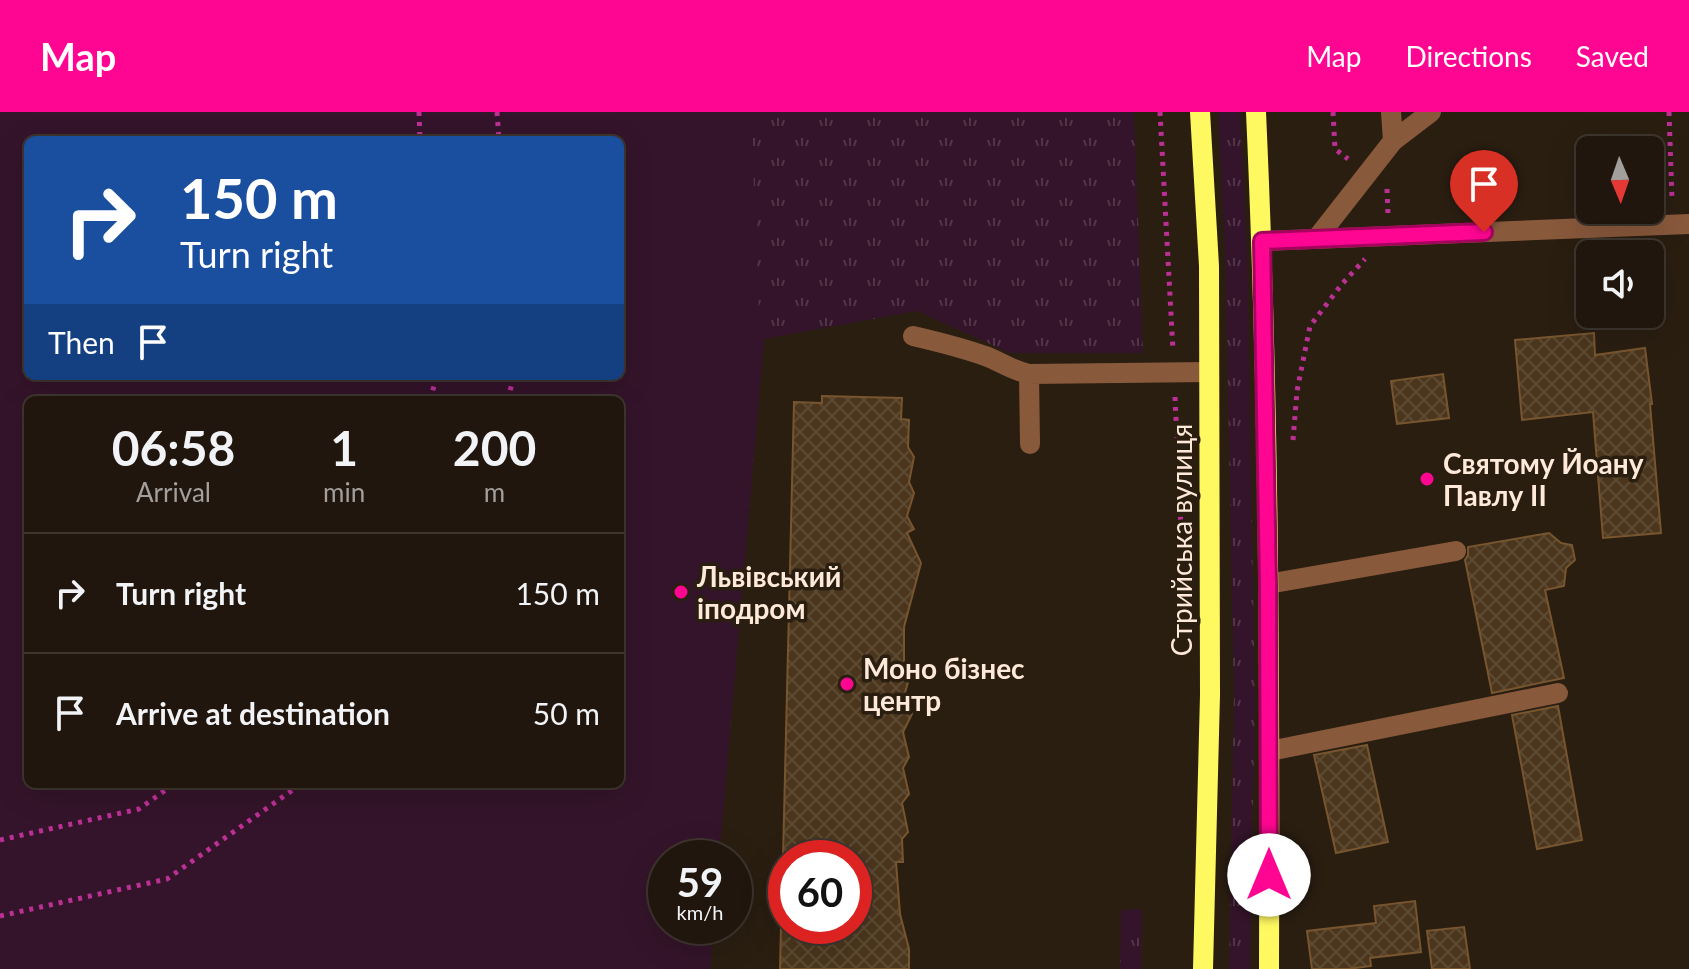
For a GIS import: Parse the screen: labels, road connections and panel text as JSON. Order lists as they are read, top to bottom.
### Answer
{
  "streets": {
    "main road": ["Стрийська вулиця"]
  },
  "places": ["Святому Йоану Павлу ІІ", "Львівський іподром", "Моно бізнес центр"],
  "north": "bottom",
  "page": {
    "header": "Map",
    "nav": ["Map", "Directions", "Saved"],
    "turn": ["150 m", "Turn right"],
    "then": "Then",
    "eta": [
      "06:58",
      "Arrival",
      "1",
      "min",
      "200",
      "m"
    ],
    "list": [
      {
        "name": "Turn right",
        "value": "150 m"
      },
      {
        "name": "Arrive at destination",
        "value": "50 m"
      }
    ],
    "speed": "59 km/h",
    "limit": "60"
  }
}
